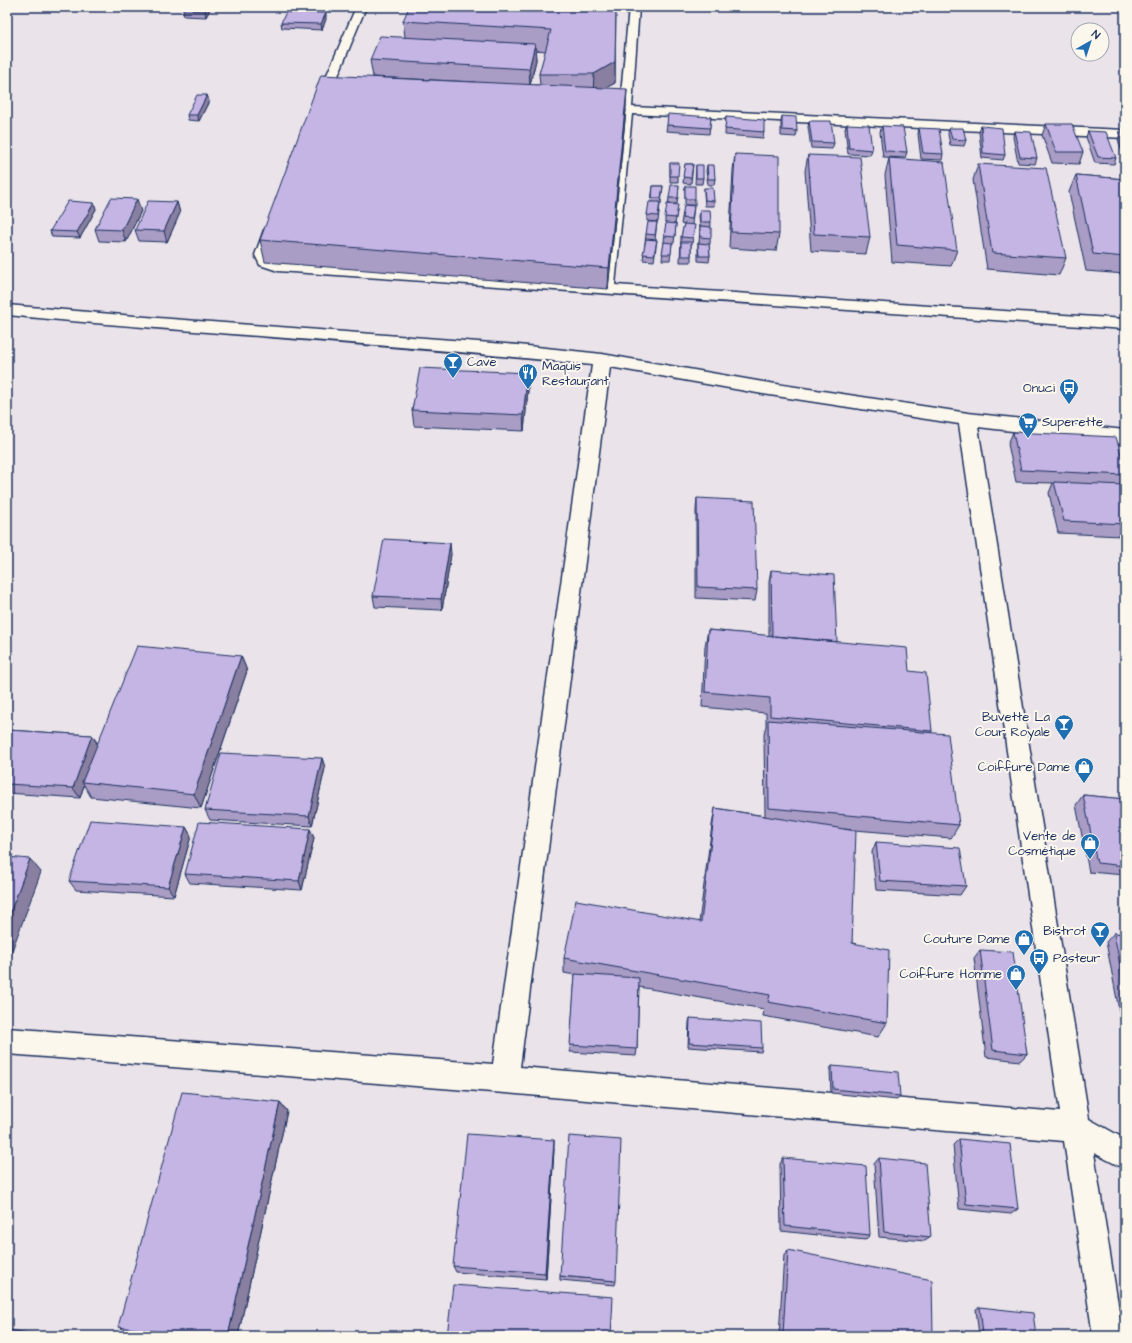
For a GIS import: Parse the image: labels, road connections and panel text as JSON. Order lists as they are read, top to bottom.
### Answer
{
  "places": {
    "bar": ["Cave", "Buvette La Cour Royale", "Bistrot"],
    "restaurant": ["Maquis Restaurant"],
    "bus stop": ["Onuci", "Pasteur"],
    "supermarket": ["Superette"],
    "shop": [
      "Coiffure Dame",
      "Vente de Cosmétique",
      "Couture Dame",
      "Coiffure Homme"
    ]
  },
  "north": "top right"
}
